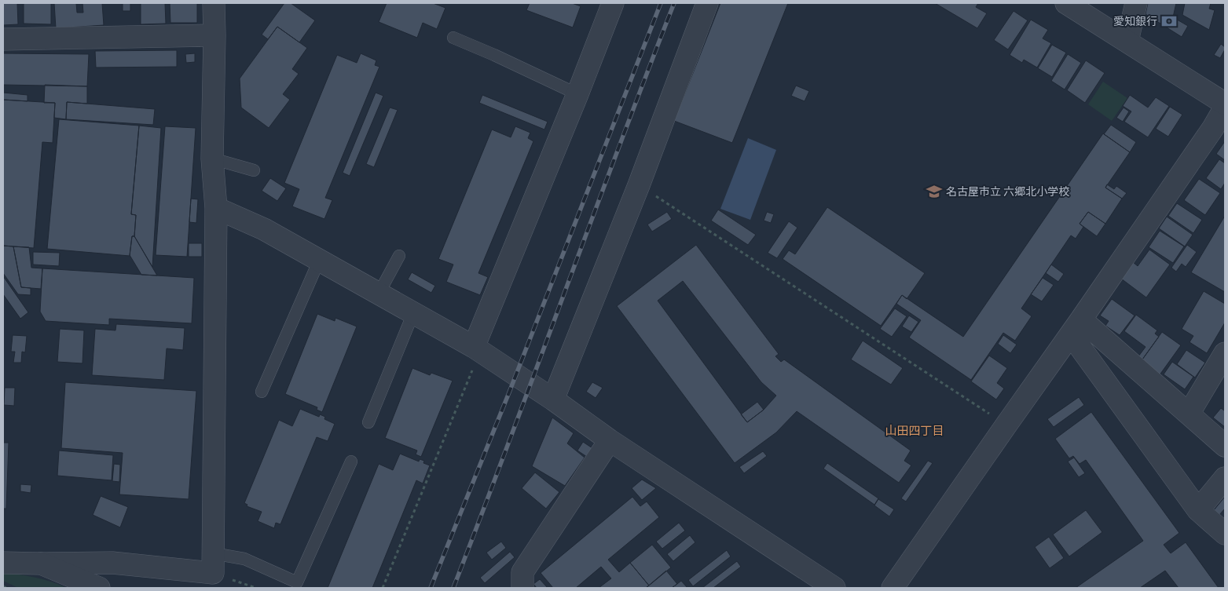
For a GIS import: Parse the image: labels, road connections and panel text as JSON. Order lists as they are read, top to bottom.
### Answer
{
  "districts": ["山田四丁目"],
  "places": {
    "bank": ["愛知銀行"],
    "school or university": ["名古屋市立 六郷北小学校"]
  }
}
